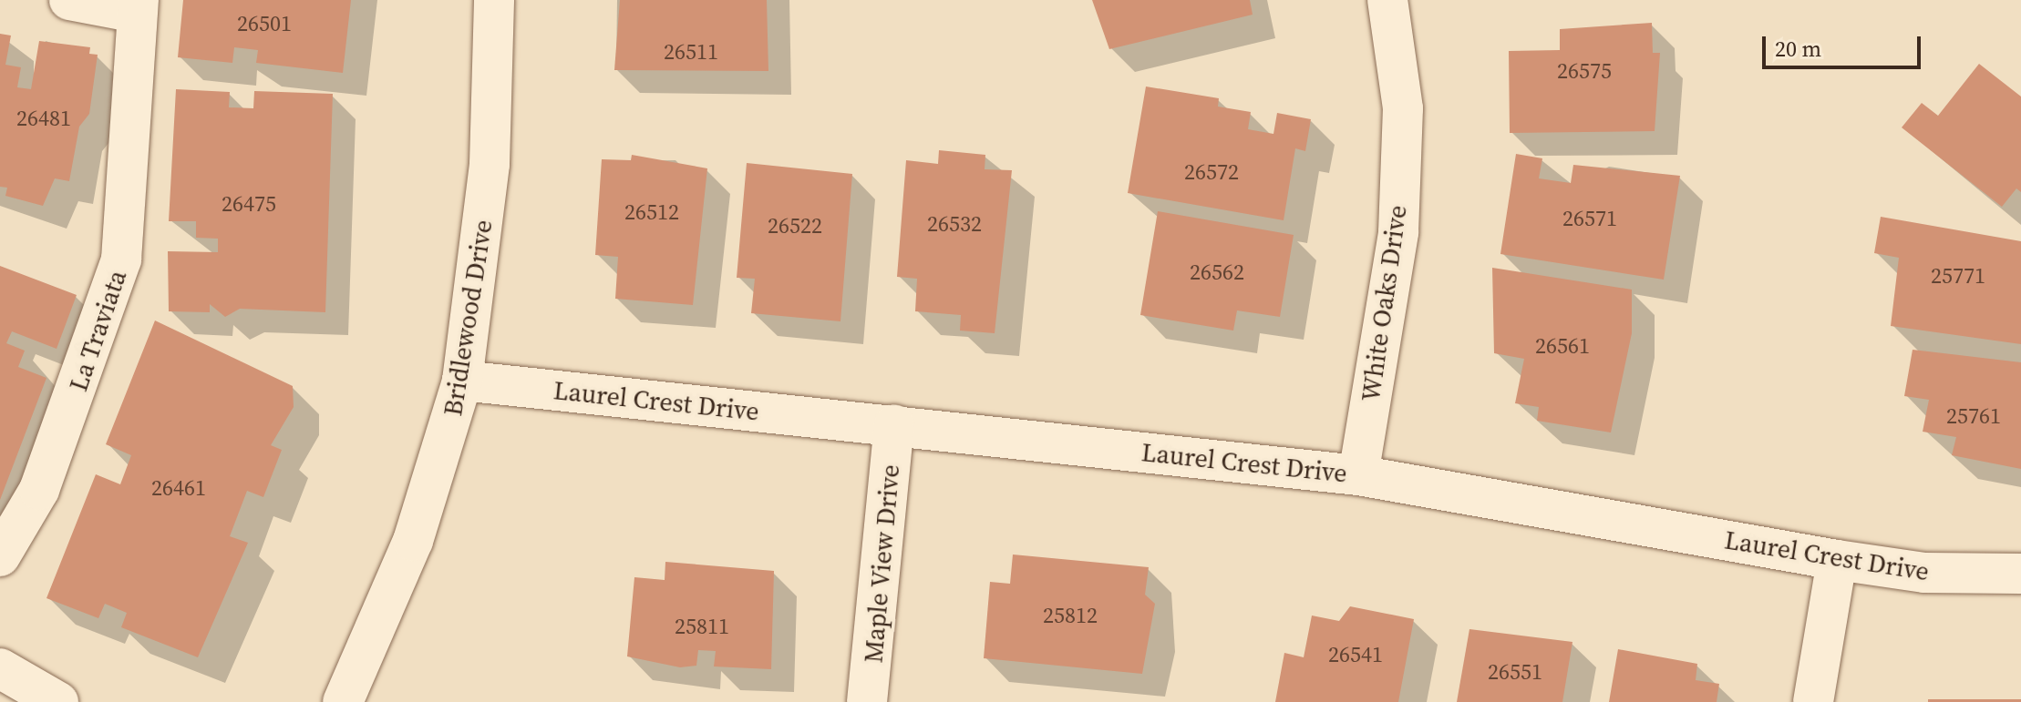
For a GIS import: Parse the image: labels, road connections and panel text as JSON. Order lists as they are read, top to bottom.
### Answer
{
  "streets": {
    "street": [
      "White Oaks Drive",
      "Bridlewood Drive",
      "La Traviata",
      "Laurel Crest Drive",
      "Maple View Drive"
    ]
  },
  "crossings": [
    ["White Oaks Drive", "Laurel Crest Drive"],
    ["Bridlewood Drive", "Laurel Crest Drive"],
    ["Laurel Crest Drive", "Maple View Drive"]
  ],
  "house_numbers": [
    "26501",
    "26511",
    "26575",
    "26481",
    "26572",
    "26475",
    "26512",
    "26571",
    "26532",
    "26522",
    "26562",
    "25771",
    "26561",
    "25761",
    "26461",
    "25812",
    "25811",
    "26541",
    "26551"
  ],
  "scale_bar": "20 m"
}
